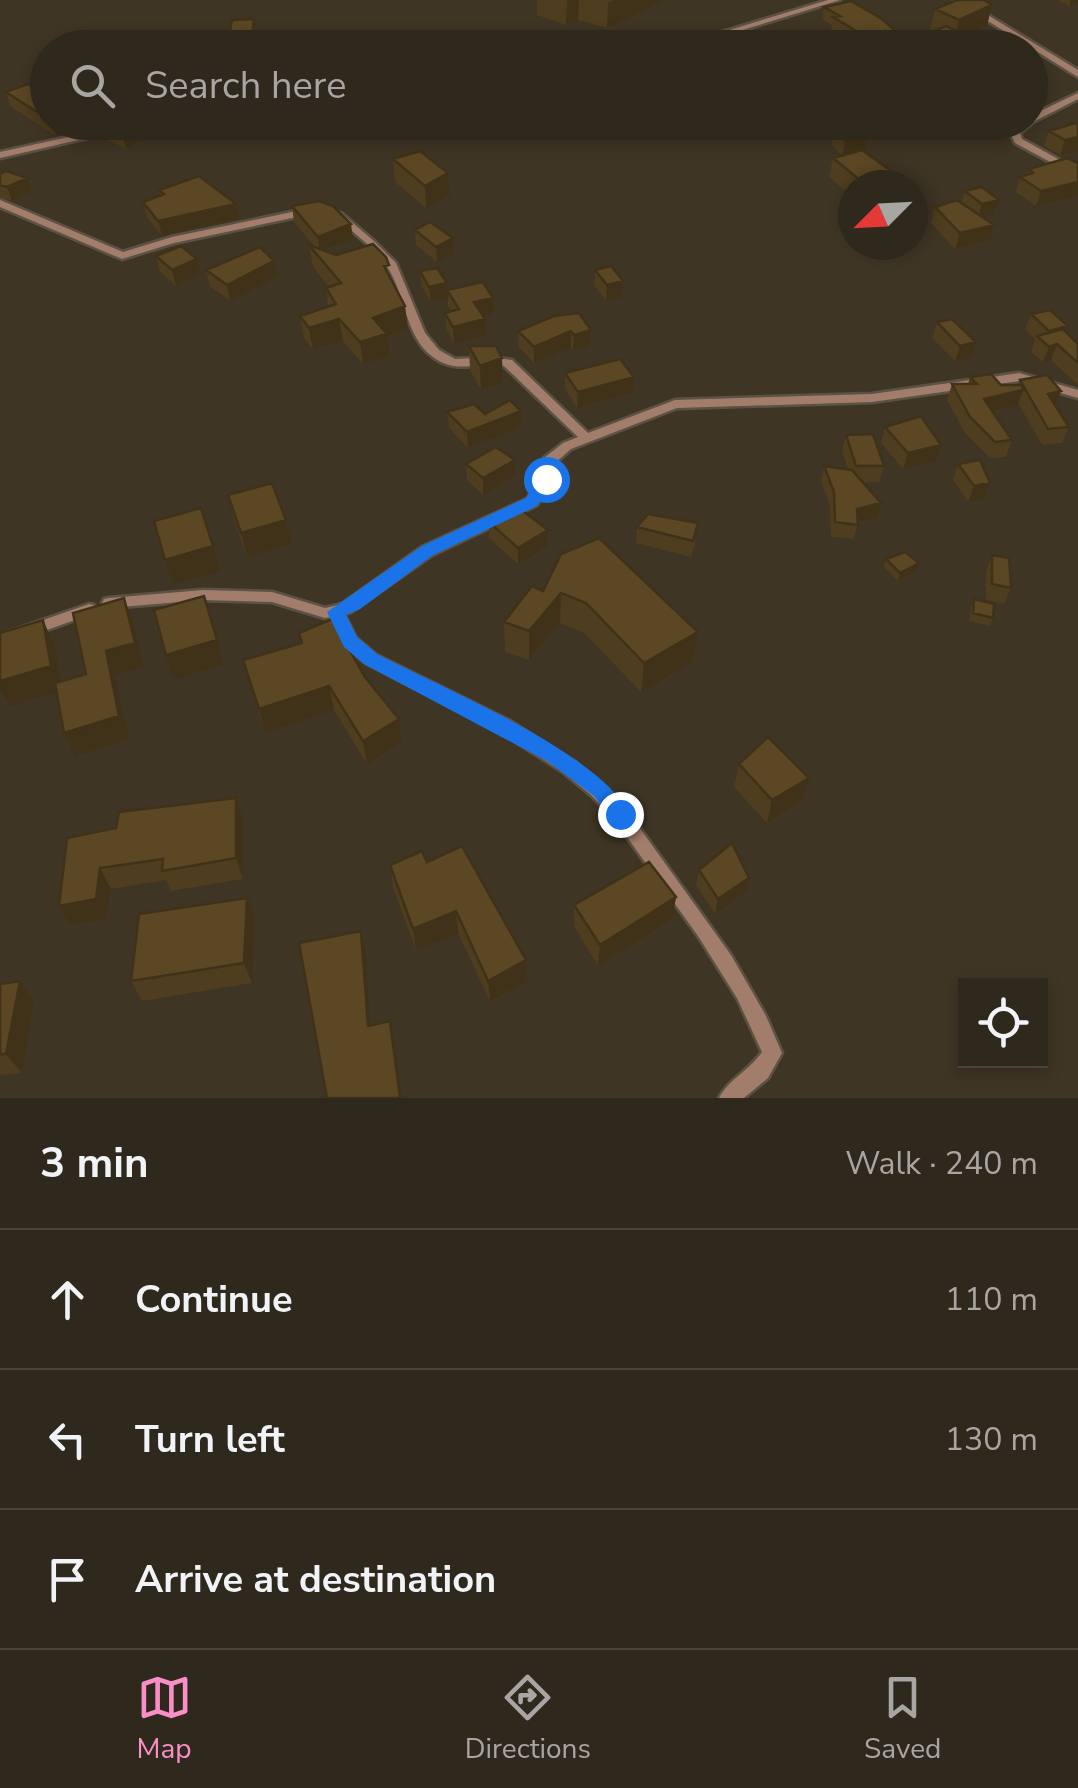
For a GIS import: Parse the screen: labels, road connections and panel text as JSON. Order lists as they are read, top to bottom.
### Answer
{
  "north": "bottom left",
  "page": {
    "search": "Search here",
    "heading": ["3 min", "Walk · 240 m"],
    "list": [
      ["Continue", "110 m"],
      ["Turn left", "130 m"],
      "Arrive at destination"
    ],
    "nav": ["Map", "Directions", "Saved"]
  }
}
